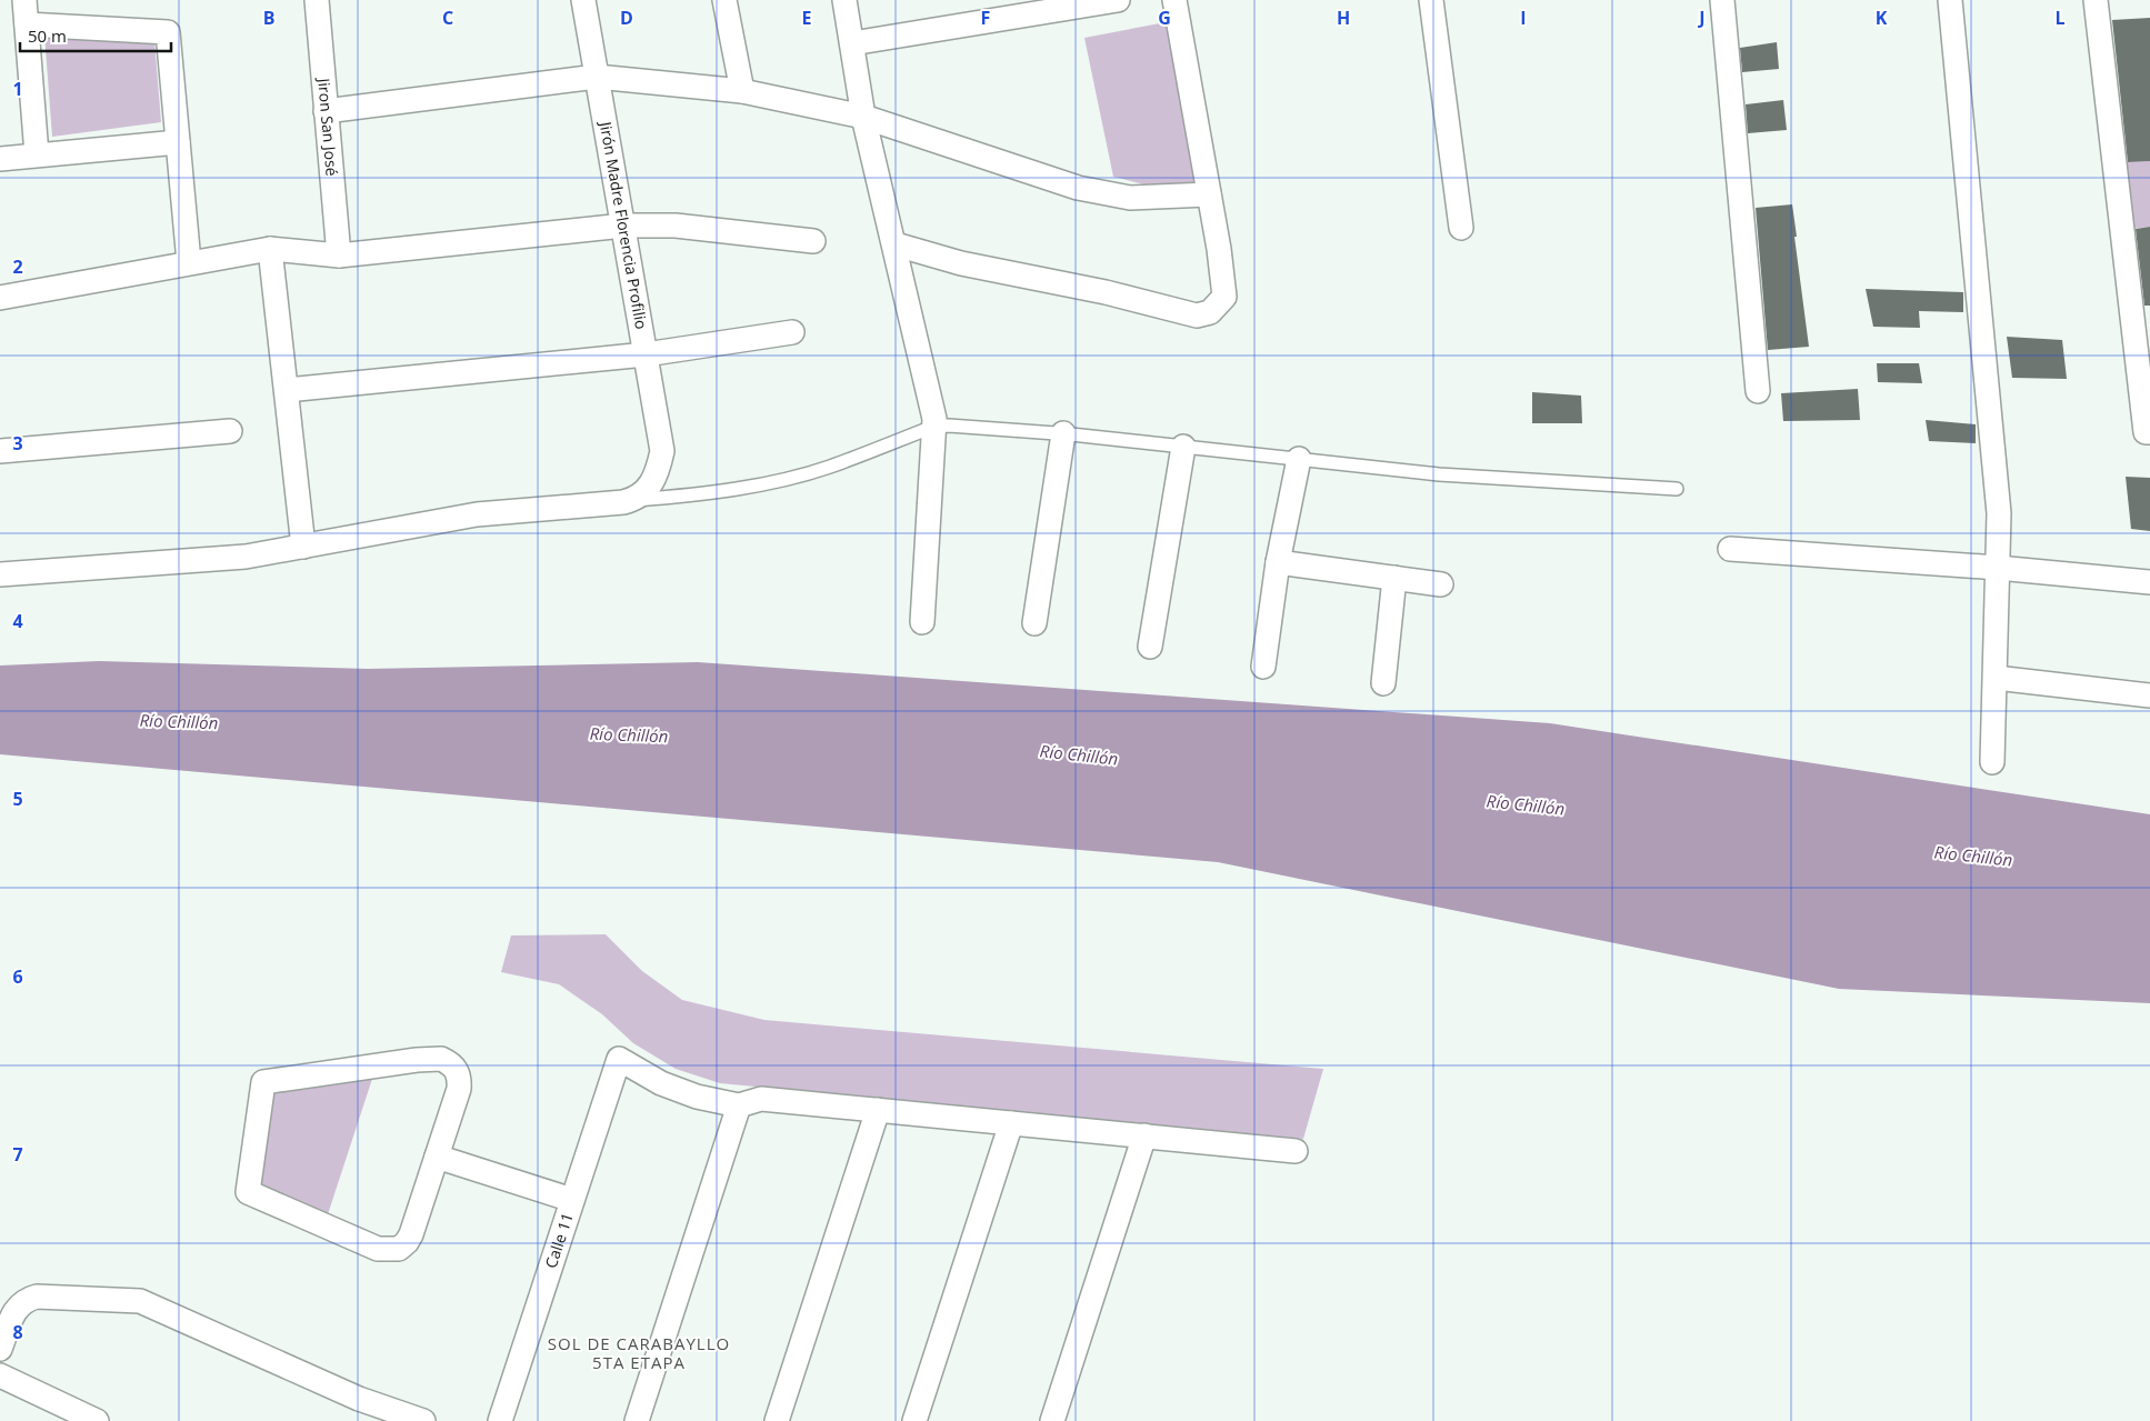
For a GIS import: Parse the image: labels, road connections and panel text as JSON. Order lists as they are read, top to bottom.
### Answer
{
  "streets": {
    "street": ["Jiron San José", "Jirón Madre Florencia Profilio", "Calle 11"]
  },
  "districts": ["SOL DE CARABAYLLO 5TA ETAPA"],
  "water": ["Río Chillón"],
  "scale_bar": "50 m",
  "grid": {
    "columns": [
      "B",
      "C",
      "D",
      "E",
      "F",
      "G",
      "H",
      "I",
      "J",
      "K",
      "L"
    ],
    "rows": [
      "1",
      "2",
      "3",
      "4",
      "5",
      "6",
      "7",
      "8"
    ]
  }
}
